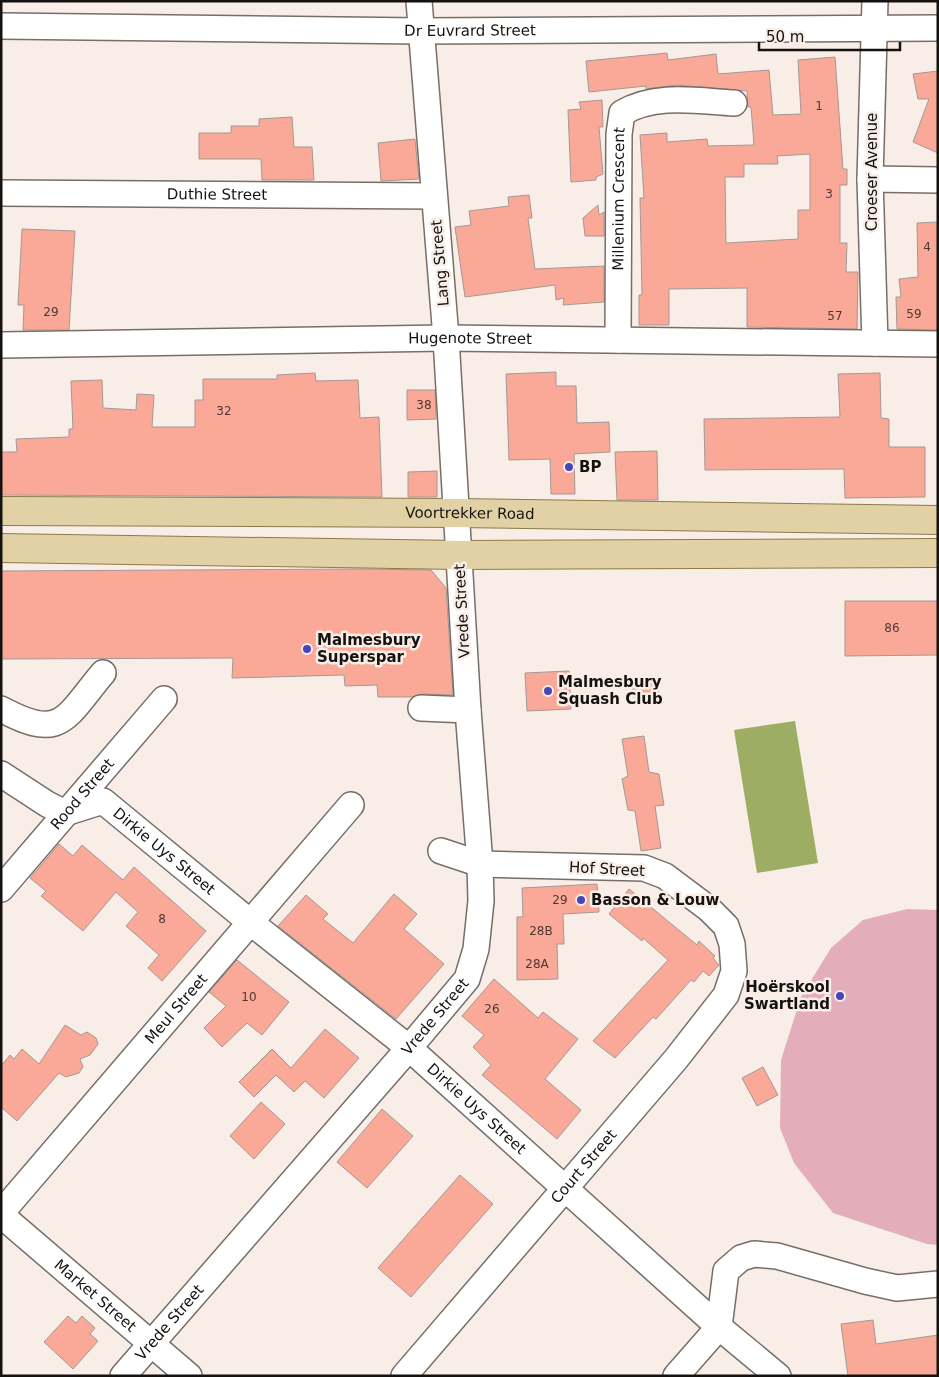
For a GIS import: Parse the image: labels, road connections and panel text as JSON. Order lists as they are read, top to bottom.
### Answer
{
  "streets": {
    "main road": ["Voortrekker Road"],
    "street": [
      "Dr Euvrard Street",
      "Croeser Avenue",
      "Duthie Street",
      "Millenium Crescent",
      "Lang Street",
      "Hugenote Street",
      "Vrede Street",
      "Rood Street",
      "Dirkie Uys Street",
      "Hof Street",
      "Meul Street",
      "Court Street",
      "Market Street"
    ]
  },
  "crossings": [
    ["Dr Euvrard Street", "Croeser Avenue"],
    ["Dr Euvrard Street", "Lang Street"],
    ["Croeser Avenue", "Hugenote Street"],
    ["Duthie Street", "Lang Street"],
    ["Millenium Crescent", "Hugenote Street"],
    ["Lang Street", "Hugenote Street"],
    ["Lang Street", "Voortrekker Road"],
    ["Lang Street", "Vrede Street"],
    ["Vrede Street", "Dirkie Uys Street"],
    ["Vrede Street", "Hof Street"],
    ["Vrede Street", "Market Street"],
    ["Rood Street", "Dirkie Uys Street"],
    ["Dirkie Uys Street", "Meul Street"],
    ["Dirkie Uys Street", "Court Street"],
    ["Hof Street", "Court Street"],
    ["Meul Street", "Market Street"]
  ],
  "places": [
    "BP",
    "Malmesbury Superspar",
    "Malmesbury Squash Club",
    "Basson & Louw",
    "Hoërskool Swartland"
  ],
  "house_numbers": [
    "1",
    "3",
    "4",
    "29",
    "59",
    "57",
    "38",
    "32",
    "86",
    "29",
    "8",
    "28B",
    "28A",
    "10",
    "26"
  ],
  "scale_bar": "50 m"
}
